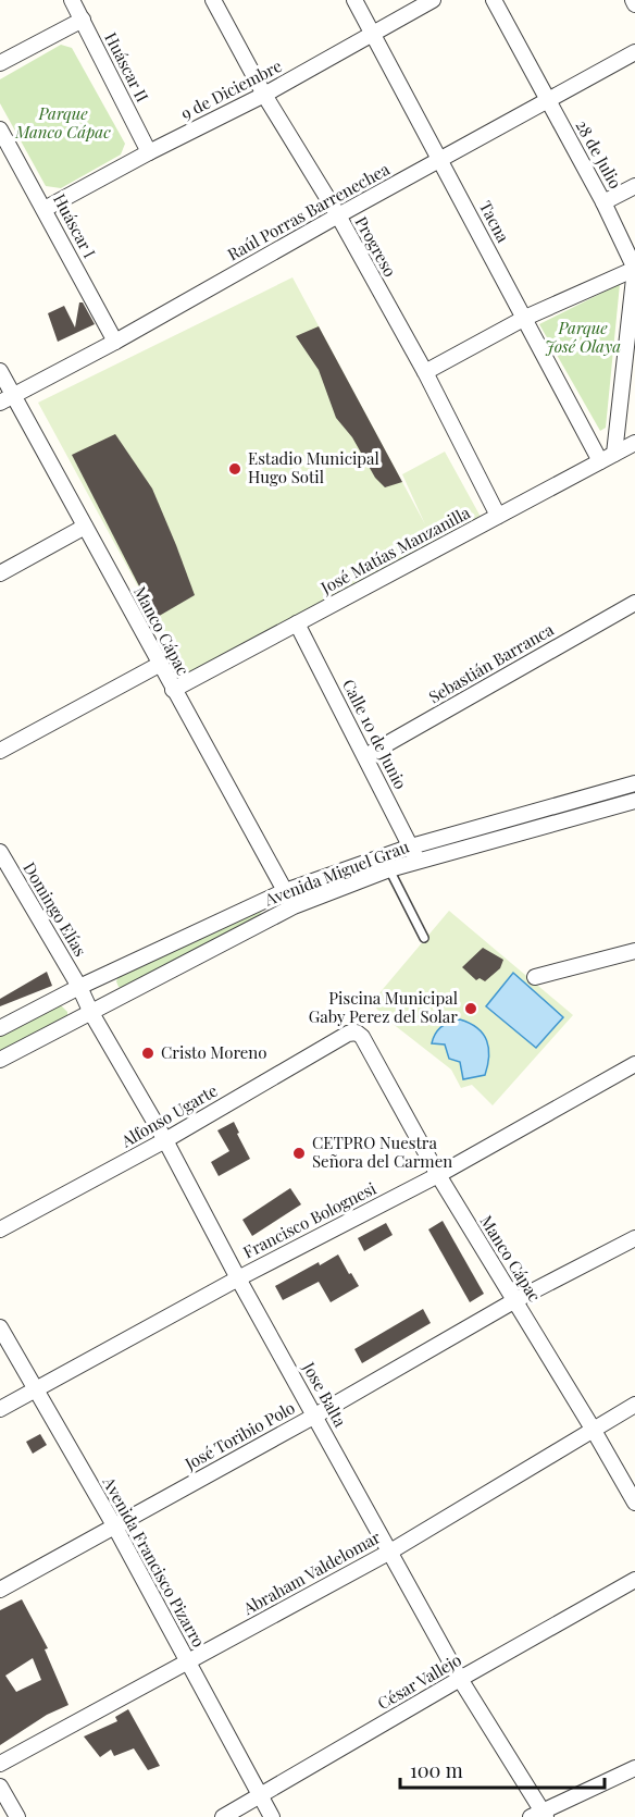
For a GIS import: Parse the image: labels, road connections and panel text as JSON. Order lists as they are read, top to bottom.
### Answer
{
  "streets": {
    "street": [
      "Huáscar II",
      "9 de Diciembre",
      "28 de Julio",
      "Raúl Porras Barrenechea",
      "Tacna",
      "Huáscar I",
      "Progreso",
      "José Matías Manzanilla",
      "Manco Cápac",
      "Sebastián Barranca",
      "Calle 10 de Junio",
      "Avenida Miguel Grau",
      "Domingo Elías",
      "Alfonso Ugarte",
      "Francisco Bolognesi",
      "Jose Balta",
      "José Toribio Polo",
      "Avenida Francisco Pizarro",
      "Abraham Valdelomar",
      "César Vallejo"
    ]
  },
  "crossings": [
    ["Huáscar II", "9 de Diciembre"],
    ["9 de Diciembre", "Tacna"],
    ["9 de Diciembre", "Huáscar I"],
    ["9 de Diciembre", "Progreso"],
    ["28 de Julio", "Raúl Porras Barrenechea"],
    ["Raúl Porras Barrenechea", "Tacna"],
    ["Raúl Porras Barrenechea", "Huáscar I"],
    ["Raúl Porras Barrenechea", "Progreso"],
    ["Raúl Porras Barrenechea", "Manco Cápac"],
    ["Tacna", "José Matías Manzanilla"],
    ["Progreso", "José Matías Manzanilla"],
    ["José Matías Manzanilla", "Manco Cápac"],
    ["José Matías Manzanilla", "Calle 10 de Junio"],
    ["Manco Cápac", "Avenida Miguel Grau"],
    ["Manco Cápac", "Alfonso Ugarte"],
    ["Manco Cápac", "Francisco Bolognesi"],
    ["Manco Cápac", "José Toribio Polo"],
    ["Manco Cápac", "Abraham Valdelomar"],
    ["Sebastián Barranca", "Calle 10 de Junio"],
    ["Calle 10 de Junio", "Avenida Miguel Grau"],
    ["Avenida Miguel Grau", "Domingo Elías"],
    ["Avenida Miguel Grau", "Jose Balta"],
    ["Domingo Elías", "Jose Balta"],
    ["Alfonso Ugarte", "Jose Balta"],
    ["Francisco Bolognesi", "Jose Balta"],
    ["Francisco Bolognesi", "Avenida Francisco Pizarro"],
    ["Jose Balta", "José Toribio Polo"],
    ["Jose Balta", "Abraham Valdelomar"],
    ["Jose Balta", "César Vallejo"],
    ["José Toribio Polo", "Avenida Francisco Pizarro"],
    ["Avenida Francisco Pizarro", "Abraham Valdelomar"],
    ["Avenida Francisco Pizarro", "César Vallejo"]
  ],
  "parks": ["Parque Manco Cápac", "Parque José Olaya"],
  "places": [
    "Estadio Municipal Hugo Sotil",
    "Piscina Municipal Gaby Perez del Solar",
    "Cristo Moreno",
    "CETPRO Nuestra Señora del Carmen"
  ],
  "scale_bar": "100 m"
}
